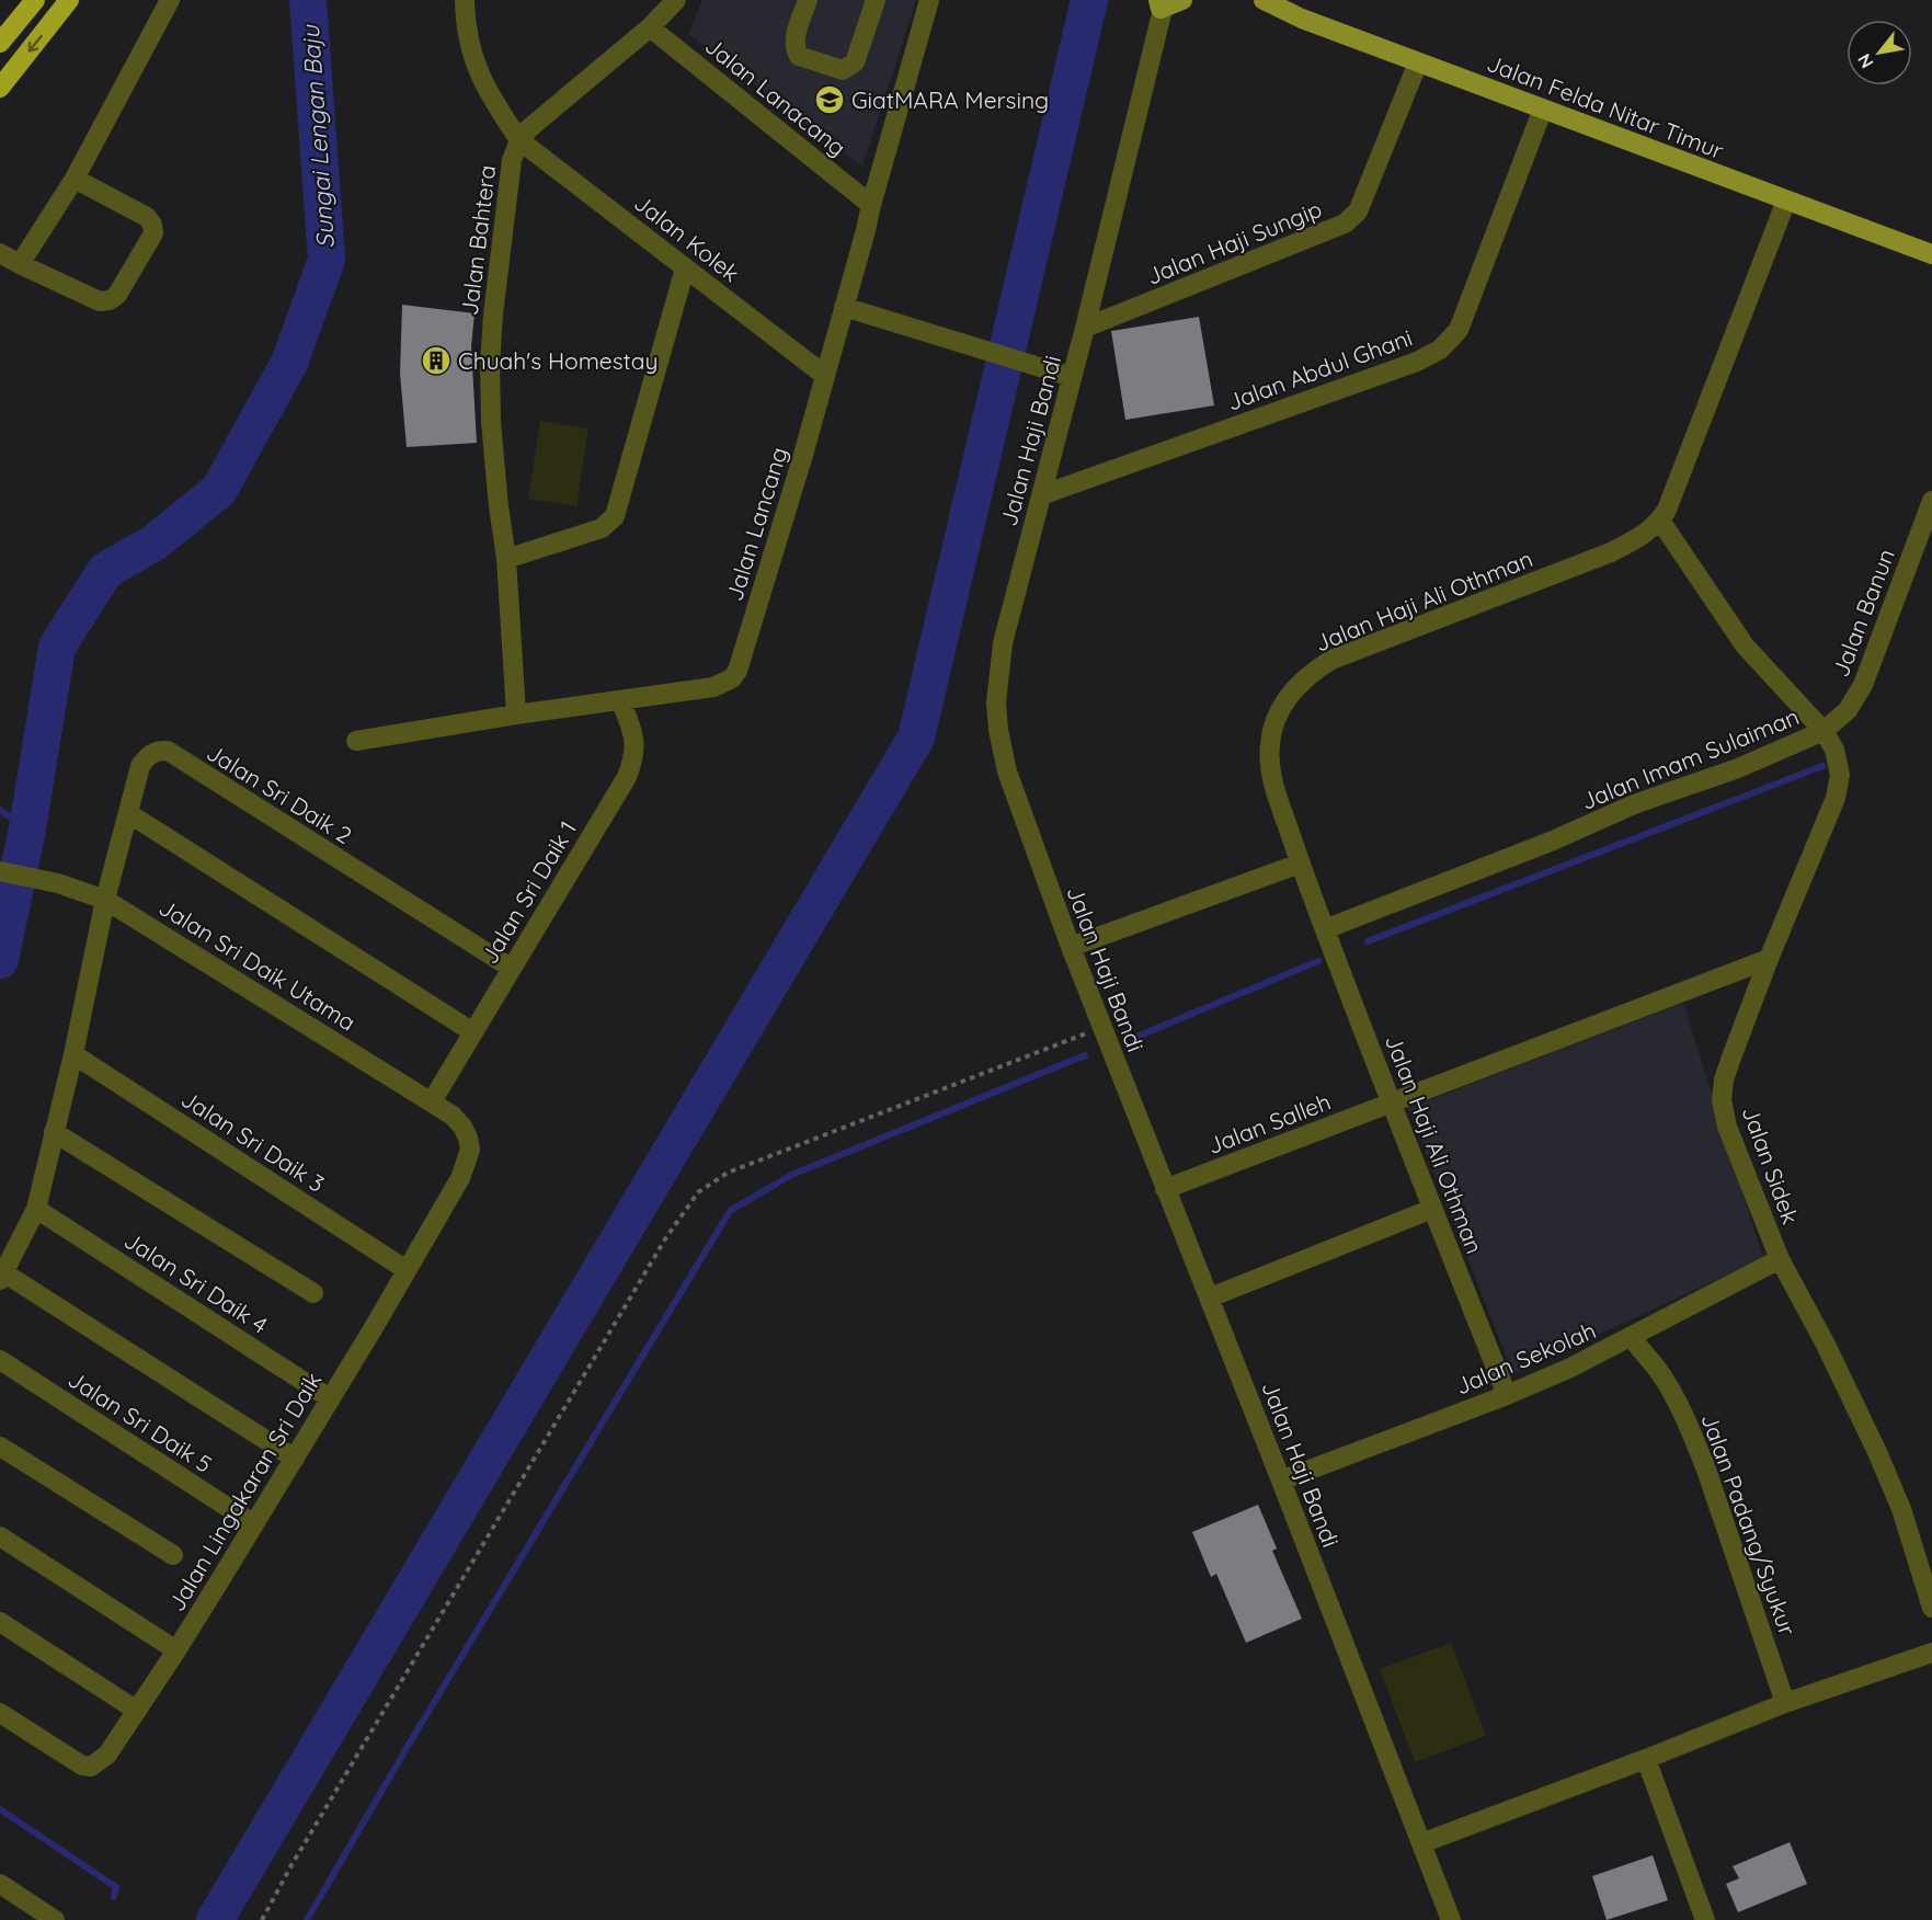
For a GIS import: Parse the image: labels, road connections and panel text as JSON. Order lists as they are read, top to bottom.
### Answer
{
  "streets": {
    "main road": ["Jalan Felda Nitar Timur"],
    "street": [
      "Jalan Lanacang",
      "Jalan Kolek",
      "Jalan Bahtera",
      "Jalan Haji Sungip",
      "Jalan Abdul Ghani",
      "Jalan Haji Bandi",
      "Jalan Lancang",
      "Jalan Haji Ali Othman",
      "Jalan Banun",
      "Jalan Imam Sulaiman",
      "Jalan Sri Daik 2",
      "Jalan Sri Daik 1",
      "Jalan Sri Daik Utama",
      "Jalan Salleh",
      "Jalan Sri Daik 3",
      "Jalan Sidek",
      "Jalan Sri Daik 4",
      "Jalan Sekolah",
      "Jalan Sri Daik 5",
      "Jalan Lingakaran Sri Daik",
      "Jalan Padang/Syukur"
    ]
  },
  "crossings": [
    ["Jalan Lanacang", "Jalan Bahtera"],
    ["Jalan Lanacang", "Jalan Lancang"],
    ["Jalan Felda Nitar Timur", "Jalan Haji Sungip"],
    ["Jalan Felda Nitar Timur", "Jalan Abdul Ghani"],
    ["Jalan Felda Nitar Timur", "Jalan Haji Ali Othman"],
    ["Jalan Kolek", "Jalan Bahtera"],
    ["Jalan Kolek", "Jalan Lancang"],
    ["Jalan Bahtera", "Jalan Lancang"],
    ["Jalan Haji Sungip", "Jalan Haji Bandi"],
    ["Jalan Abdul Ghani", "Jalan Haji Bandi"],
    ["Jalan Haji Bandi", "Jalan Salleh"],
    ["Jalan Haji Bandi", "Jalan Sekolah"],
    ["Jalan Lancang", "Jalan Sri Daik 1"],
    ["Jalan Haji Ali Othman", "Jalan Imam Sulaiman"],
    ["Jalan Haji Ali Othman", "Jalan Salleh"],
    ["Jalan Haji Ali Othman", "Jalan Sekolah"],
    ["Jalan Banun", "Jalan Imam Sulaiman"],
    ["Jalan Banun", "Jalan Sidek"],
    ["Jalan Imam Sulaiman", "Jalan Sidek"],
    ["Jalan Sri Daik 2", "Jalan Sri Daik 1"],
    ["Jalan Sri Daik 2", "Jalan Sri Daik Utama"],
    ["Jalan Sri Daik 1", "Jalan Sri Daik Utama"],
    ["Jalan Sri Daik Utama", "Jalan Lingakaran Sri Daik"],
    ["Jalan Salleh", "Jalan Sidek"],
    ["Jalan Sri Daik 3", "Jalan Lingakaran Sri Daik"],
    ["Jalan Sidek", "Jalan Sekolah"],
    ["Jalan Sri Daik 4", "Jalan Lingakaran Sri Daik"],
    ["Jalan Sekolah", "Jalan Padang/Syukur"],
    ["Jalan Sri Daik 5", "Jalan Lingakaran Sri Daik"]
  ],
  "water": ["Sungai Lengan Baju"],
  "places": {
    "school or university": ["GiatMARA Mersing"],
    "building": ["Chuah's Homestay"]
  },
  "north": "bottom left"
}
